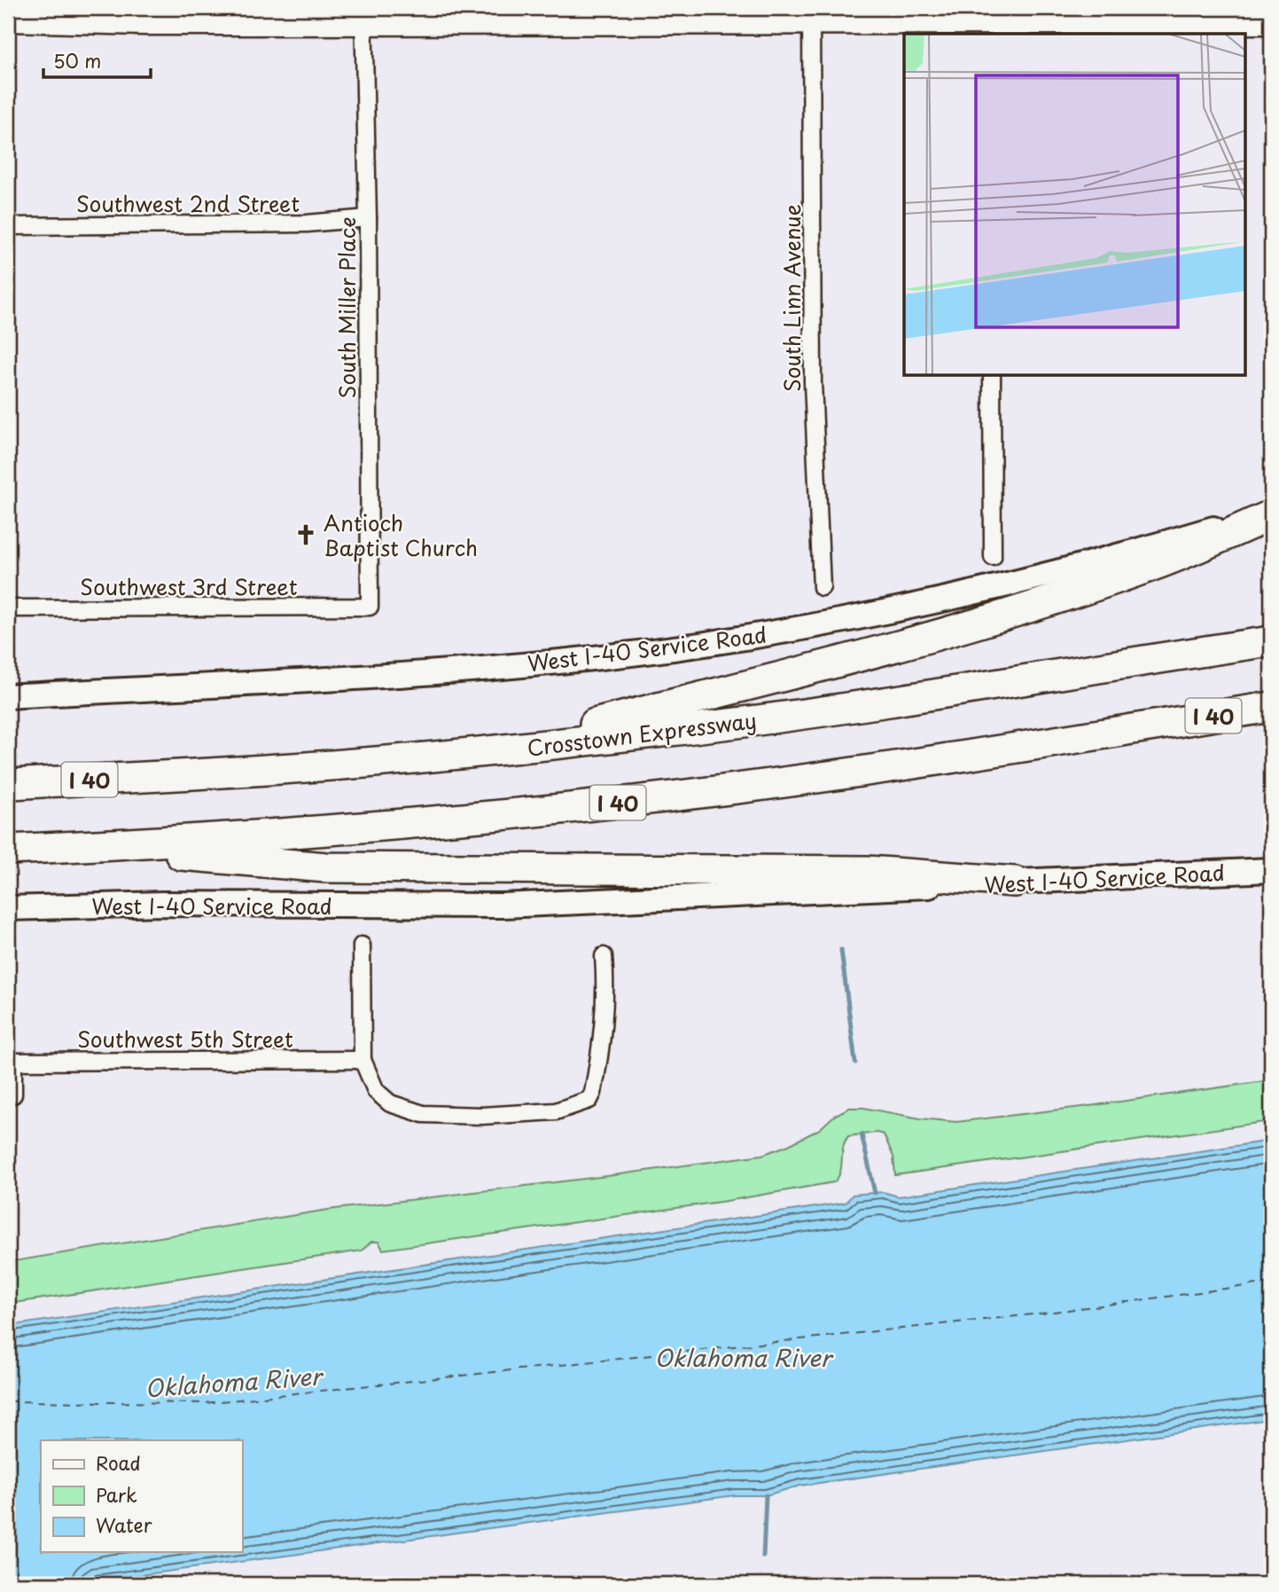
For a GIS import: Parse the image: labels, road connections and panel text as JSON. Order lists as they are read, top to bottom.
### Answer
{
  "streets": {
    "highway": ["I 40", "Crosstown Expressway"],
    "main road": ["West I-40 Service Road"],
    "street": [
      "Southwest 2nd Street",
      "South Linn Avenue",
      "South Miller Place",
      "Southwest 3rd Street",
      "Southwest 5th Street"
    ]
  },
  "crossings": [
    ["Southwest 2nd Street", "South Miller Place"],
    ["South Miller Place", "Southwest 3rd Street"]
  ],
  "water": ["Oklahoma River"],
  "places": {
    "church": ["Antioch Baptist Church"]
  },
  "legend": ["Road", "Park", "Water"],
  "scale_bar": "50 m"
}
